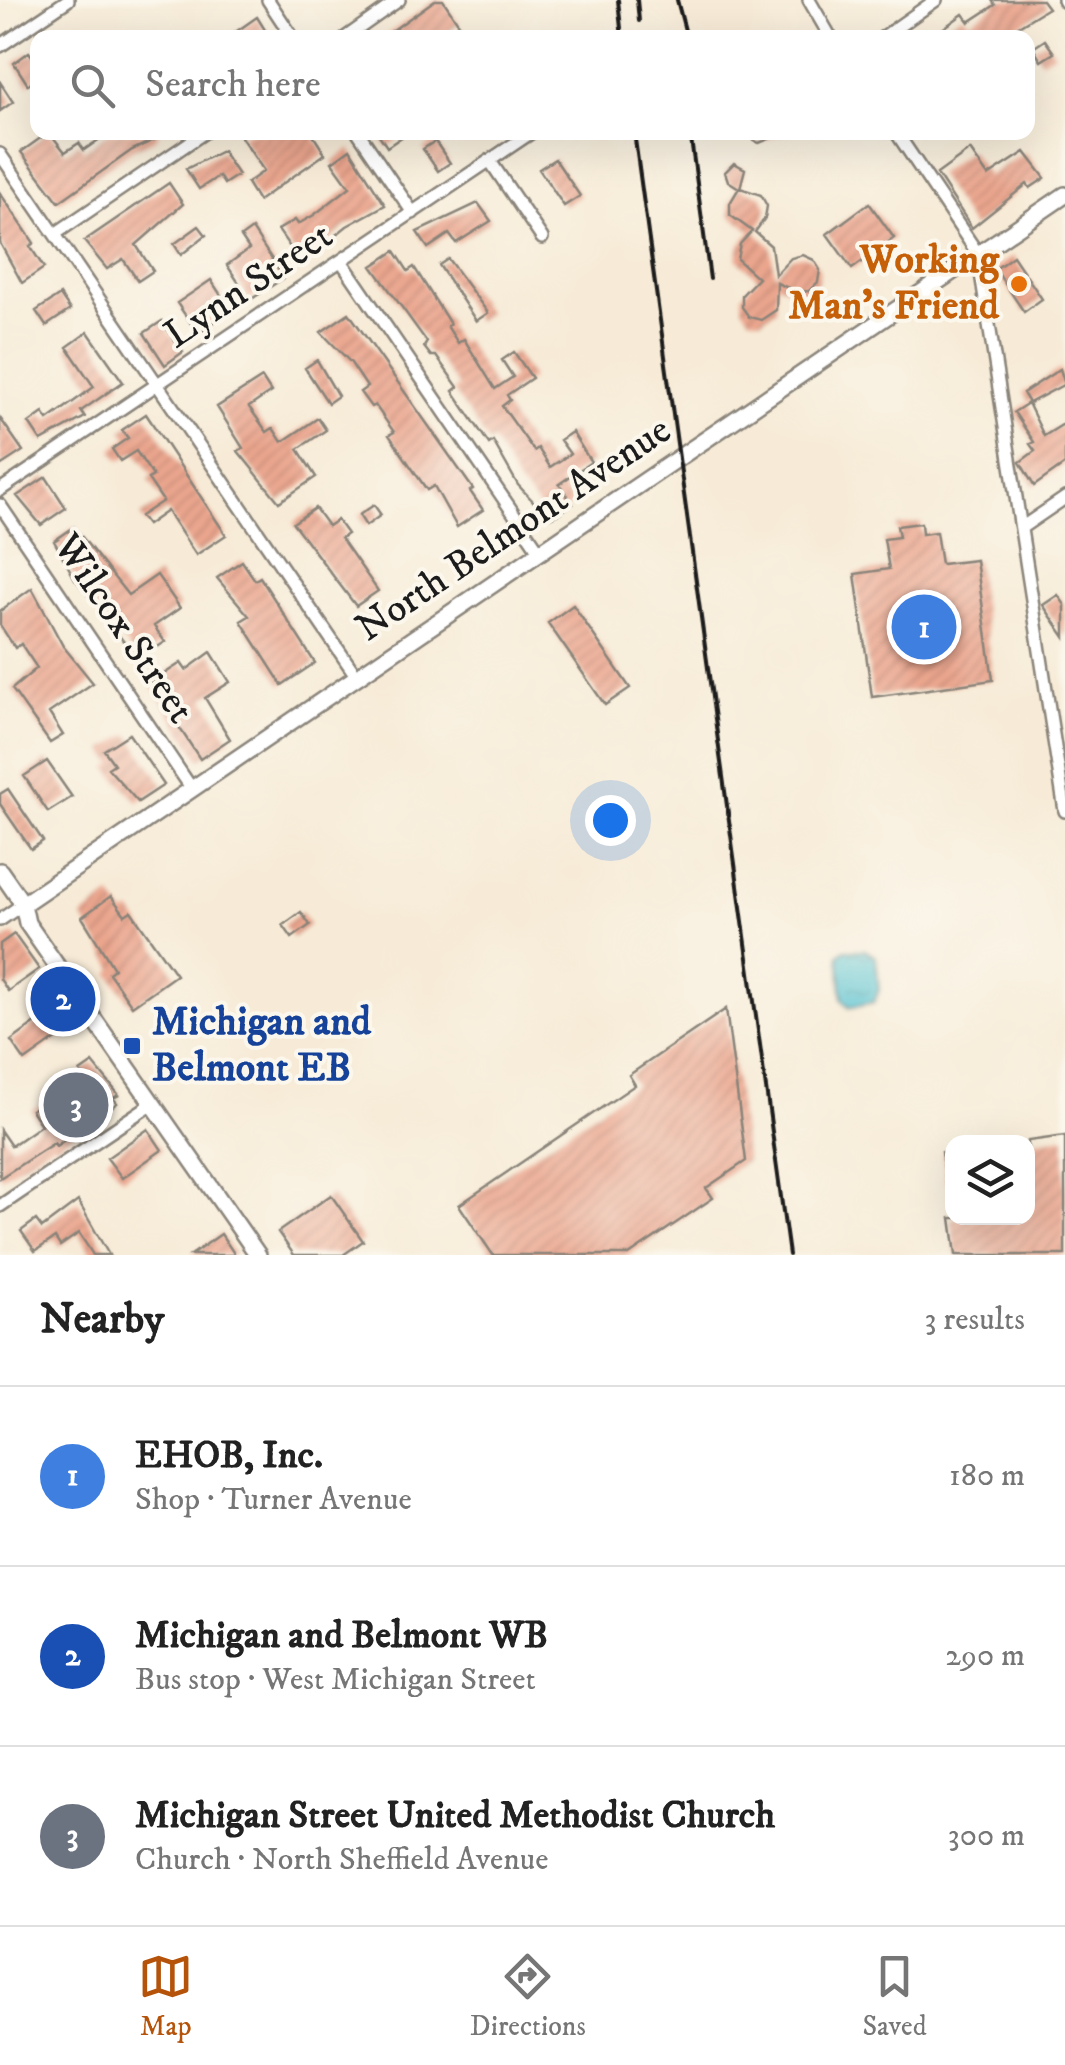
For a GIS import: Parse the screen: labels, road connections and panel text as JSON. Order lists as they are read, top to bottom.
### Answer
{
  "streets": {
    "main road": ["North Belmont Avenue"],
    "street": ["Lynn Street", "Wilcox Street"]
  },
  "crossings": [
    ["North Belmont Avenue", "Wilcox Street"]
  ],
  "places": {
    "other": ["Working Man's Friend"],
    "transit": ["Michigan and Belmont EB"]
  },
  "page": {
    "search": "Search here",
    "pins": ["1", "2", "3"],
    "heading": ["Nearby", "3 results"],
    "list": [
      {
        "mark": "1",
        "name": "EHOB, Inc.",
        "note": "Shop · Turner Avenue",
        "value": "180 m"
      },
      {
        "mark": "2",
        "name": "Michigan and Belmont WB",
        "note": "Bus stop · West Michigan Street",
        "value": "290 m"
      },
      {
        "mark": "3",
        "name": "Michigan Street United Methodist Church",
        "note": "Church · North Sheffield Avenue",
        "value": "300 m"
      }
    ],
    "nav": ["Map", "Directions", "Saved"]
  }
}
